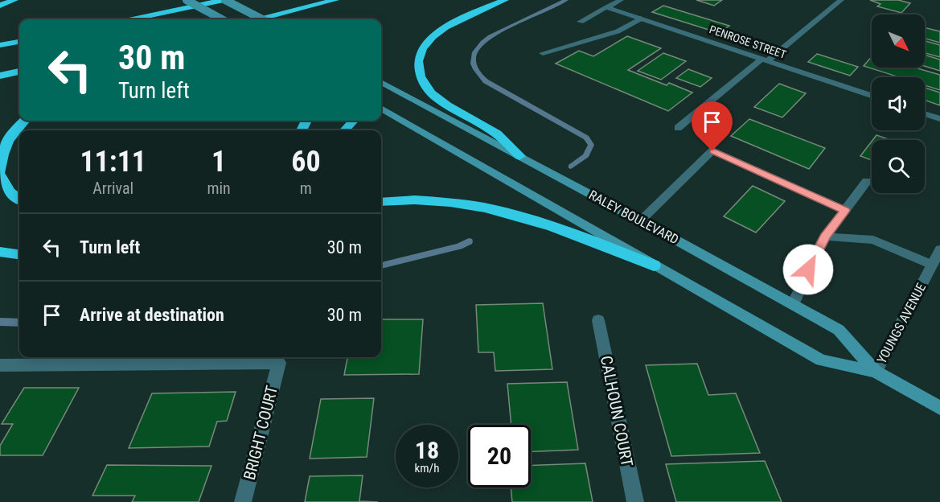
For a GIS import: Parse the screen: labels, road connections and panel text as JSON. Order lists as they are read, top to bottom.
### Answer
{
  "streets": {
    "main road": ["RALEY BOULEVARD"],
    "street": [
      "PENROSE STREET",
      "YOUNGS AVENUE",
      "CALHOUN COURT",
      "BRIGHT COURT"
    ]
  },
  "crossings": [
    ["RALEY BOULEVARD", "YOUNGS AVENUE"]
  ],
  "north": "bottom right",
  "page": {
    "turn": ["30 m", "Turn left"],
    "eta": [
      "11:11",
      "Arrival",
      "1",
      "min",
      "60",
      "m"
    ],
    "list": [
      {
        "name": "Turn left",
        "value": "30 m"
      },
      {
        "name": "Arrive at destination",
        "value": "30 m"
      }
    ],
    "speed": "18 km/h",
    "limit": "20"
  }
}
